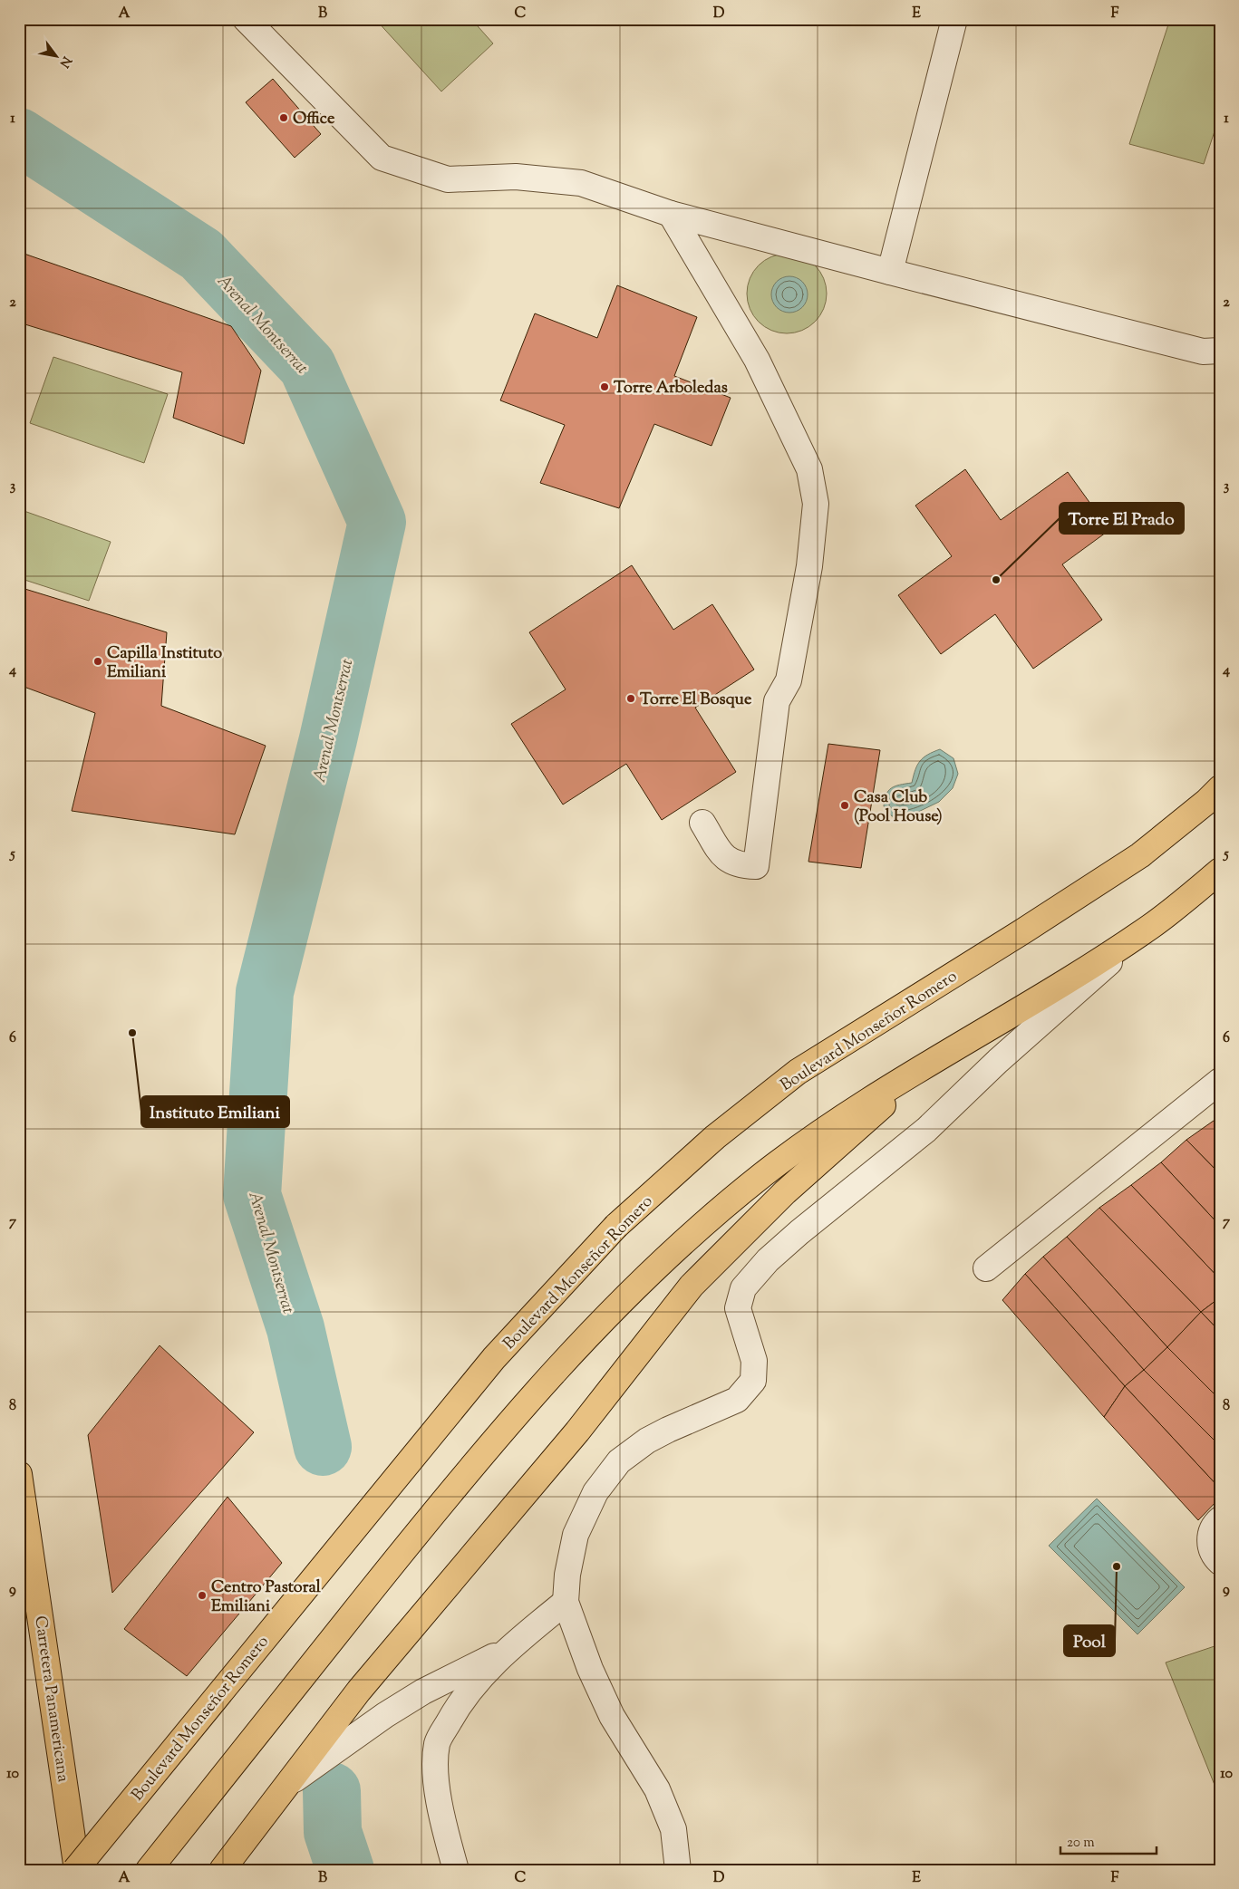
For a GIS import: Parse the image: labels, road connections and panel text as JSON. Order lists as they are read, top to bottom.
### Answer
{
  "streets": {
    "main road": ["Boulevard Monseñor Romero", "Carretera Panamericana"]
  },
  "crossings": [
    ["Boulevard Monseñor Romero", "Carretera Panamericana"]
  ],
  "water": ["Arenal Montserrat"],
  "places": [
    "Office",
    "Torre Arboledas",
    "Torre El Prado",
    "Capilla Instituto Emiliani",
    "Torre El Bosque",
    "Casa Club (Pool House)",
    "Instituto Emiliani",
    "Pool",
    "Centro Pastoral Emiliani"
  ],
  "scale_bar": "20 m",
  "north": "bottom right",
  "grid": {
    "columns": [
      "A",
      "B",
      "C",
      "D",
      "E",
      "F"
    ],
    "rows": [
      "1",
      "2",
      "3",
      "4",
      "5",
      "6",
      "7",
      "8",
      "9",
      "10"
    ]
  }
}
